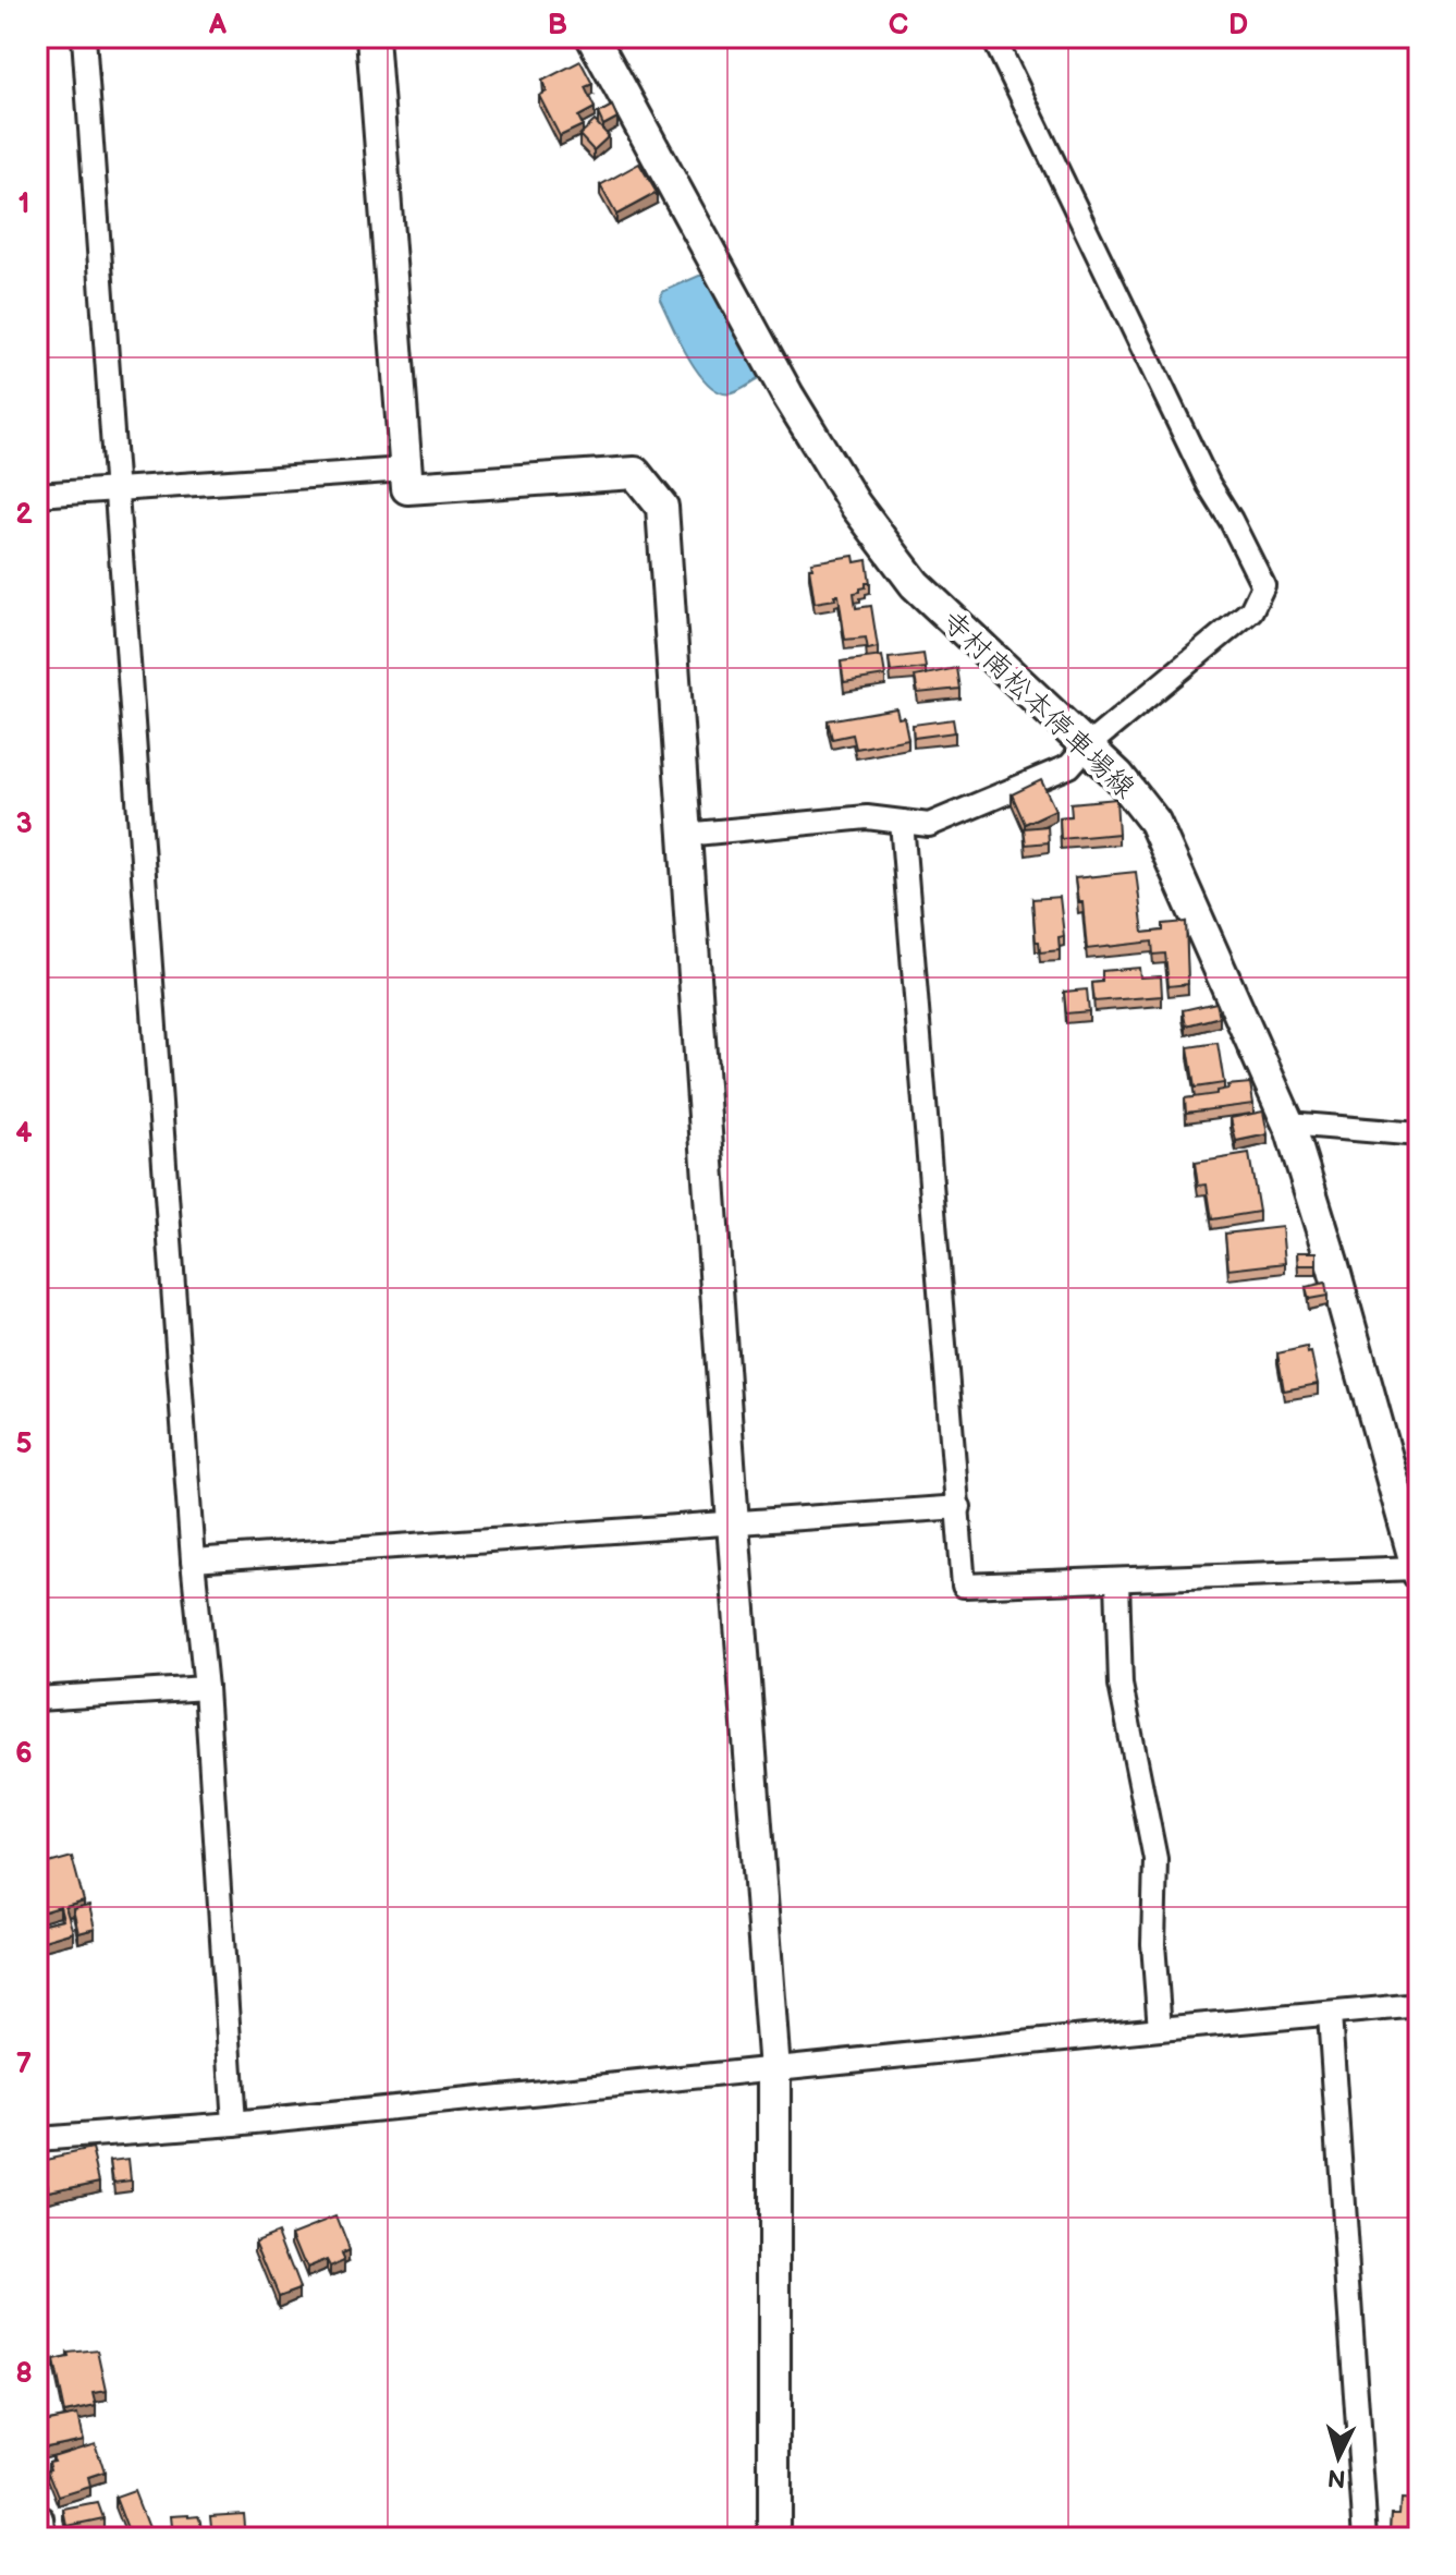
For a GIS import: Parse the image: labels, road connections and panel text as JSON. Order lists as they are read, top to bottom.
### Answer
{
  "streets": {
    "street": ["寺村南松本停車場線"]
  },
  "north": "bottom",
  "grid": {
    "columns": [
      "A",
      "B",
      "C",
      "D"
    ],
    "rows": [
      "1",
      "2",
      "3",
      "4",
      "5",
      "6",
      "7",
      "8"
    ]
  }
}
